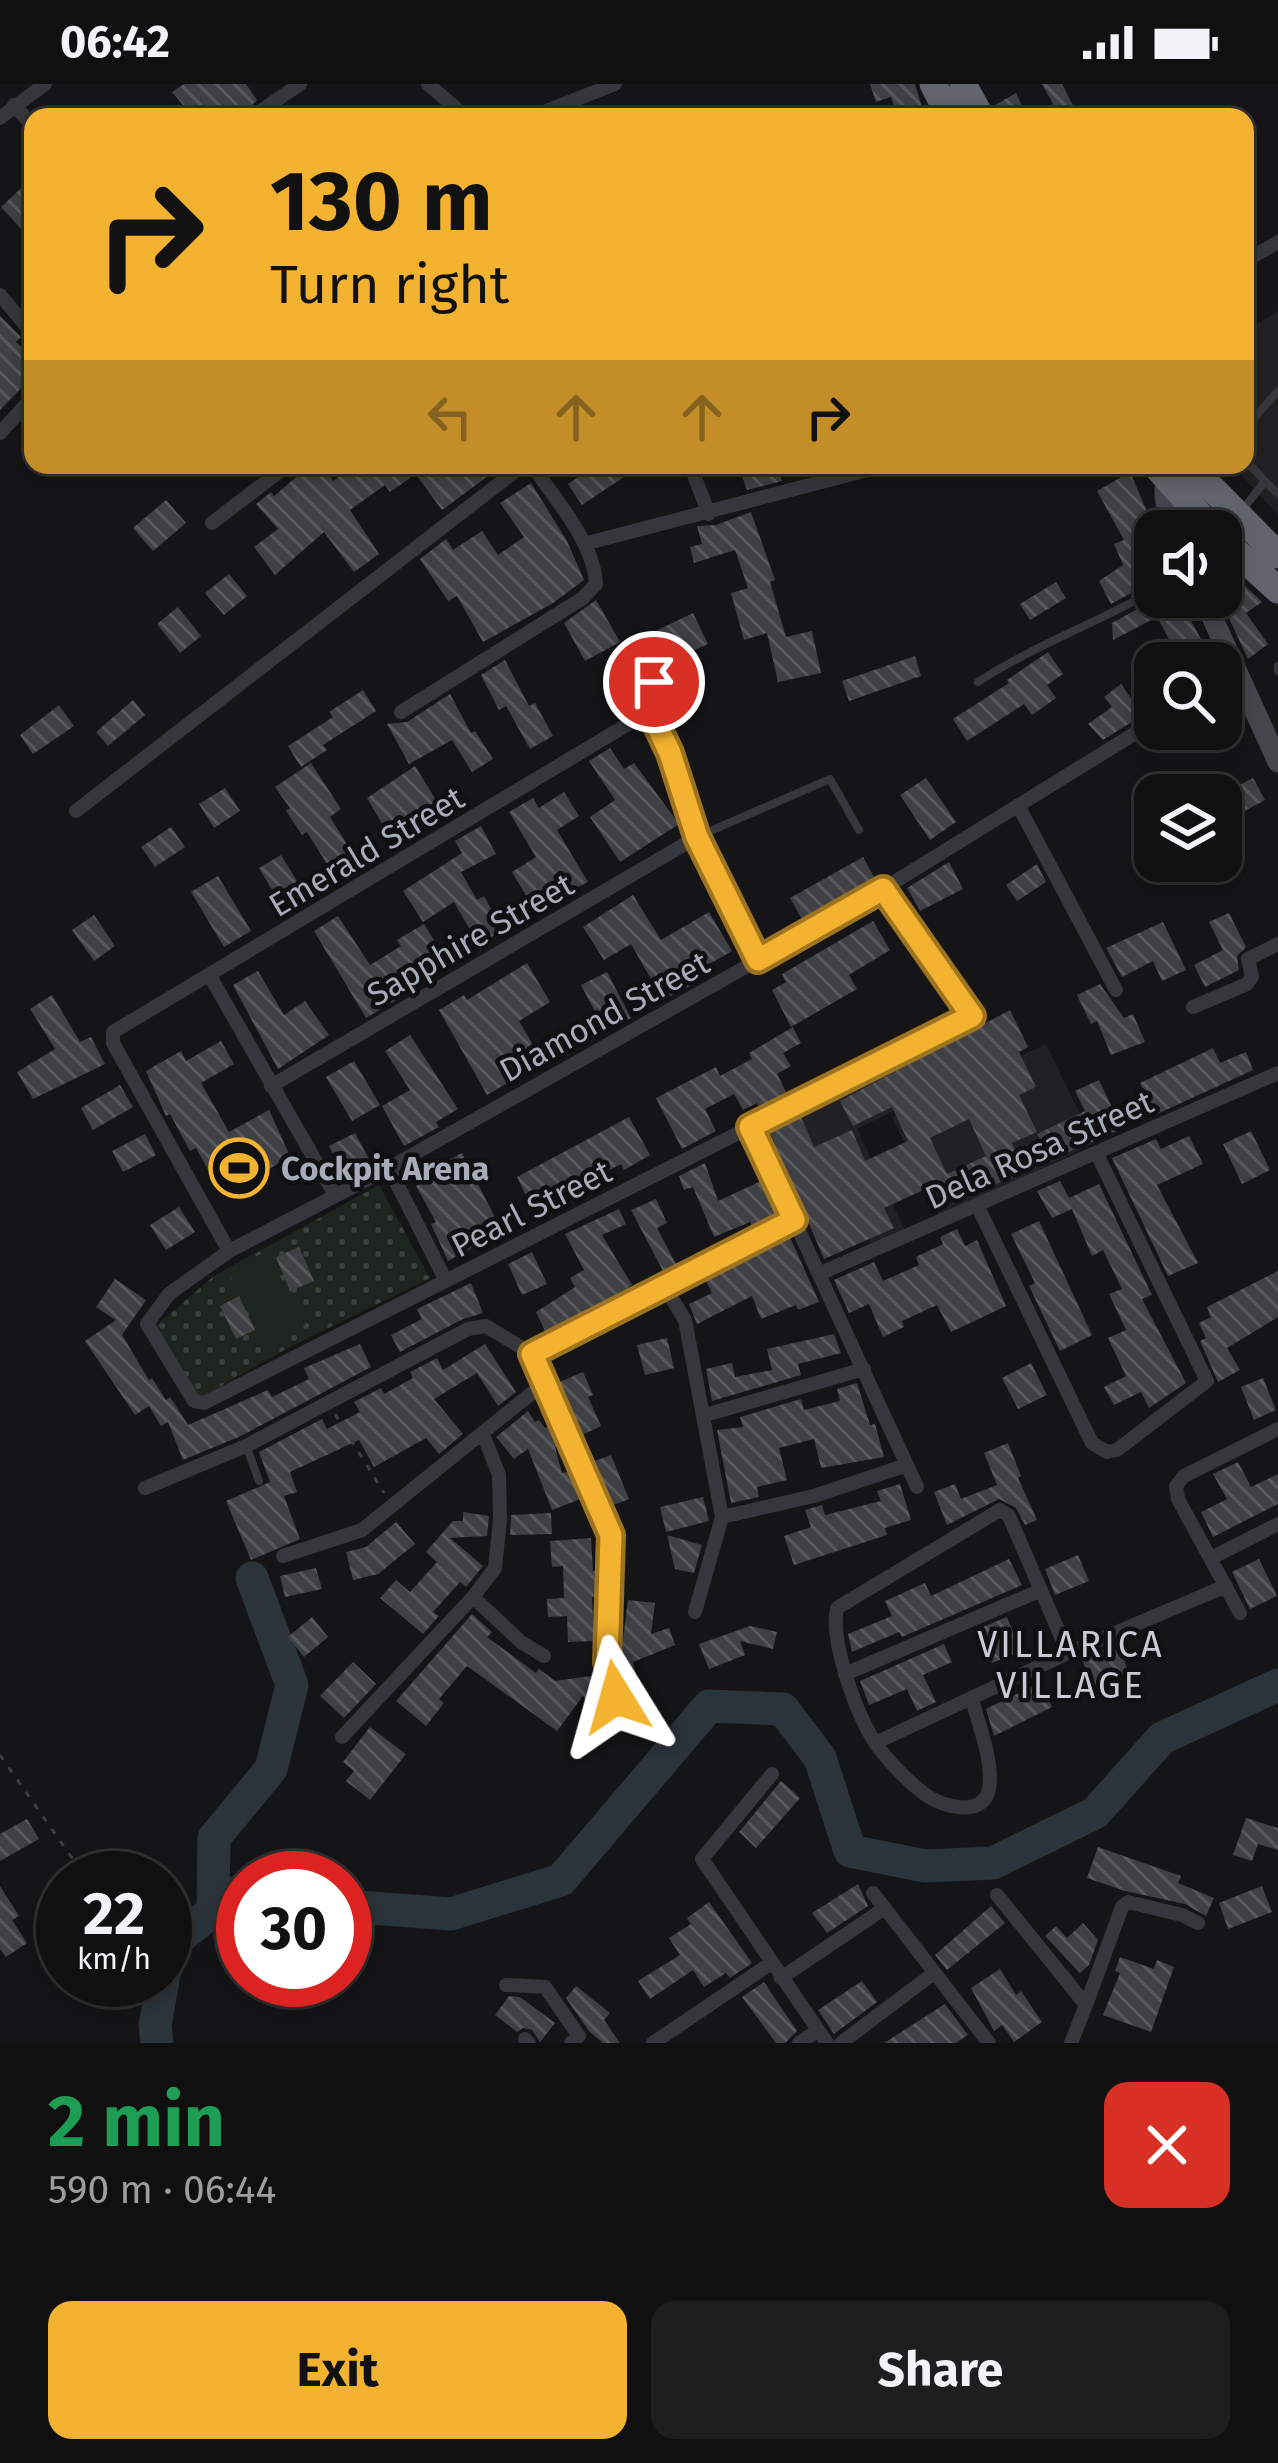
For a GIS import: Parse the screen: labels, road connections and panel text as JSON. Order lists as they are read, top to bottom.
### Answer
{
  "streets": {
    "street": [
      "Emerald Street",
      "Sapphire Street",
      "Diamond Street",
      "Dela Rosa Street",
      "Pearl Street"
    ]
  },
  "crossings": [
    ["Emerald Street", "Diamond Street"],
    ["Diamond Street", "Pearl Street"]
  ],
  "districts": ["VILLARICA VILLAGE"],
  "places": {
    "sports": ["Cockpit Arena"]
  },
  "page": {
    "status": "06:42",
    "turn": ["130 m", "Turn right"],
    "speed": "22 km/h",
    "limit": "30",
    "heading": ["2 min", "590 m · 06:44"],
    "buttons": ["Exit", "Share"]
  }
}
